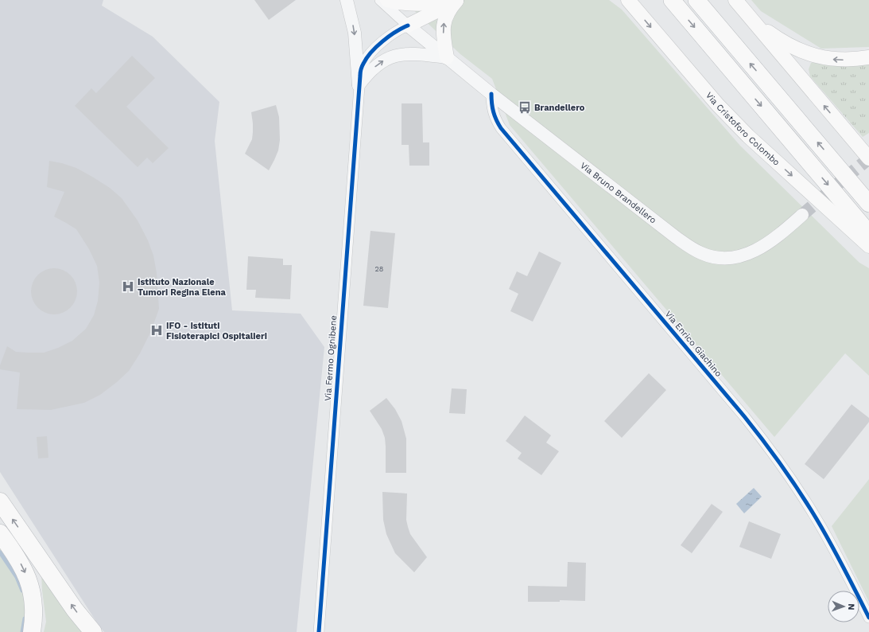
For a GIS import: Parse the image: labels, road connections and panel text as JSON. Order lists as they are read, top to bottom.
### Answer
{
  "streets": {
    "main road": ["Via Cristoforo Colombo"],
    "street": ["Via Bruno Brandellero", "Via Enrico Giachino", "Via Fermo Ognibene"]
  },
  "crossings": [
    ["Via Bruno Brandellero", "Via Enrico Giachino"],
    ["Via Bruno Brandellero", "Via Fermo Ognibene"]
  ],
  "places": {
    "bus stop": ["Brandellero"],
    "hospital": ["Istituto Nazionale Tumori Regina Elena", "IFO - Istituti Fisioterapici Ospitalieri"]
  },
  "house_numbers": ["28"],
  "north": "right"
}
